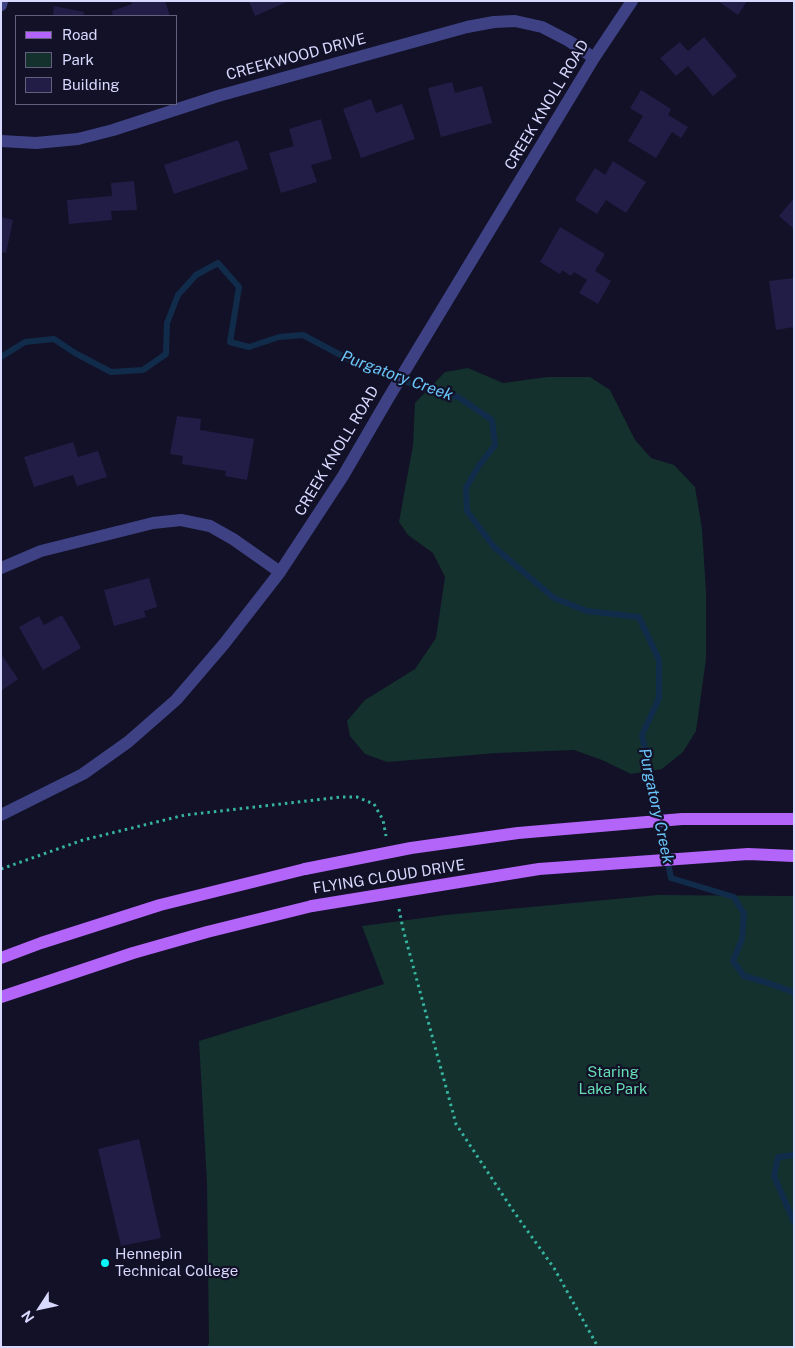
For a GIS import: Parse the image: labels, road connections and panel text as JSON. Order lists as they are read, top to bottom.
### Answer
{
  "streets": {
    "main road": ["FLYING CLOUD DRIVE"],
    "street": ["CREEKWOOD DRIVE", "CREEK KNOLL ROAD"]
  },
  "crossings": [
    ["CREEKWOOD DRIVE", "CREEK KNOLL ROAD"]
  ],
  "water": ["Purgatory Creek"],
  "parks": ["Staring Lake Park"],
  "places": ["Hennepin Technical College"],
  "legend": ["Road", "Park", "Building"],
  "north": "bottom left"
}
